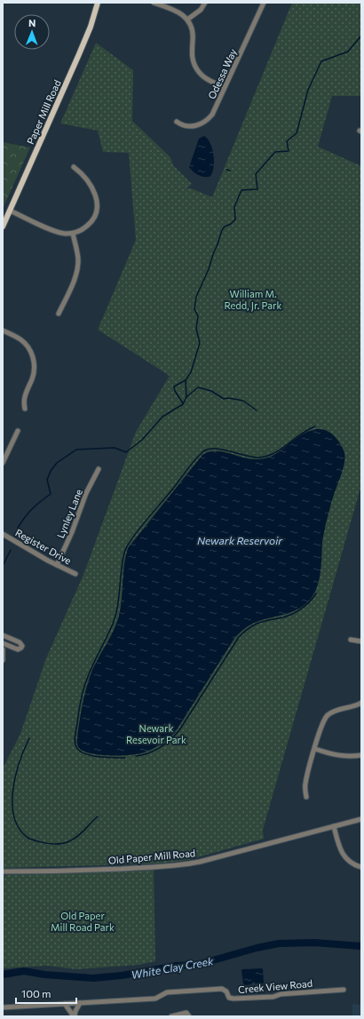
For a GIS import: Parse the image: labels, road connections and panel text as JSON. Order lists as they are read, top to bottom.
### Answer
{
  "streets": {
    "main road": ["Paper Mill Road"],
    "street": [
      "Odessa Way",
      "Lynley Lane",
      "Register Drive",
      "Old Paper Mill Road",
      "Creek View Road"
    ]
  },
  "crossings": [
    ["Lynley Lane", "Register Drive"]
  ],
  "water": ["Newark Reservoir", "White Clay Creek"],
  "parks": ["William M. Redd, Jr. Park", "Newark Resevoir Park", "Old Paper Mill Road Park"],
  "scale_bar": "100 m",
  "north": "top"
}
